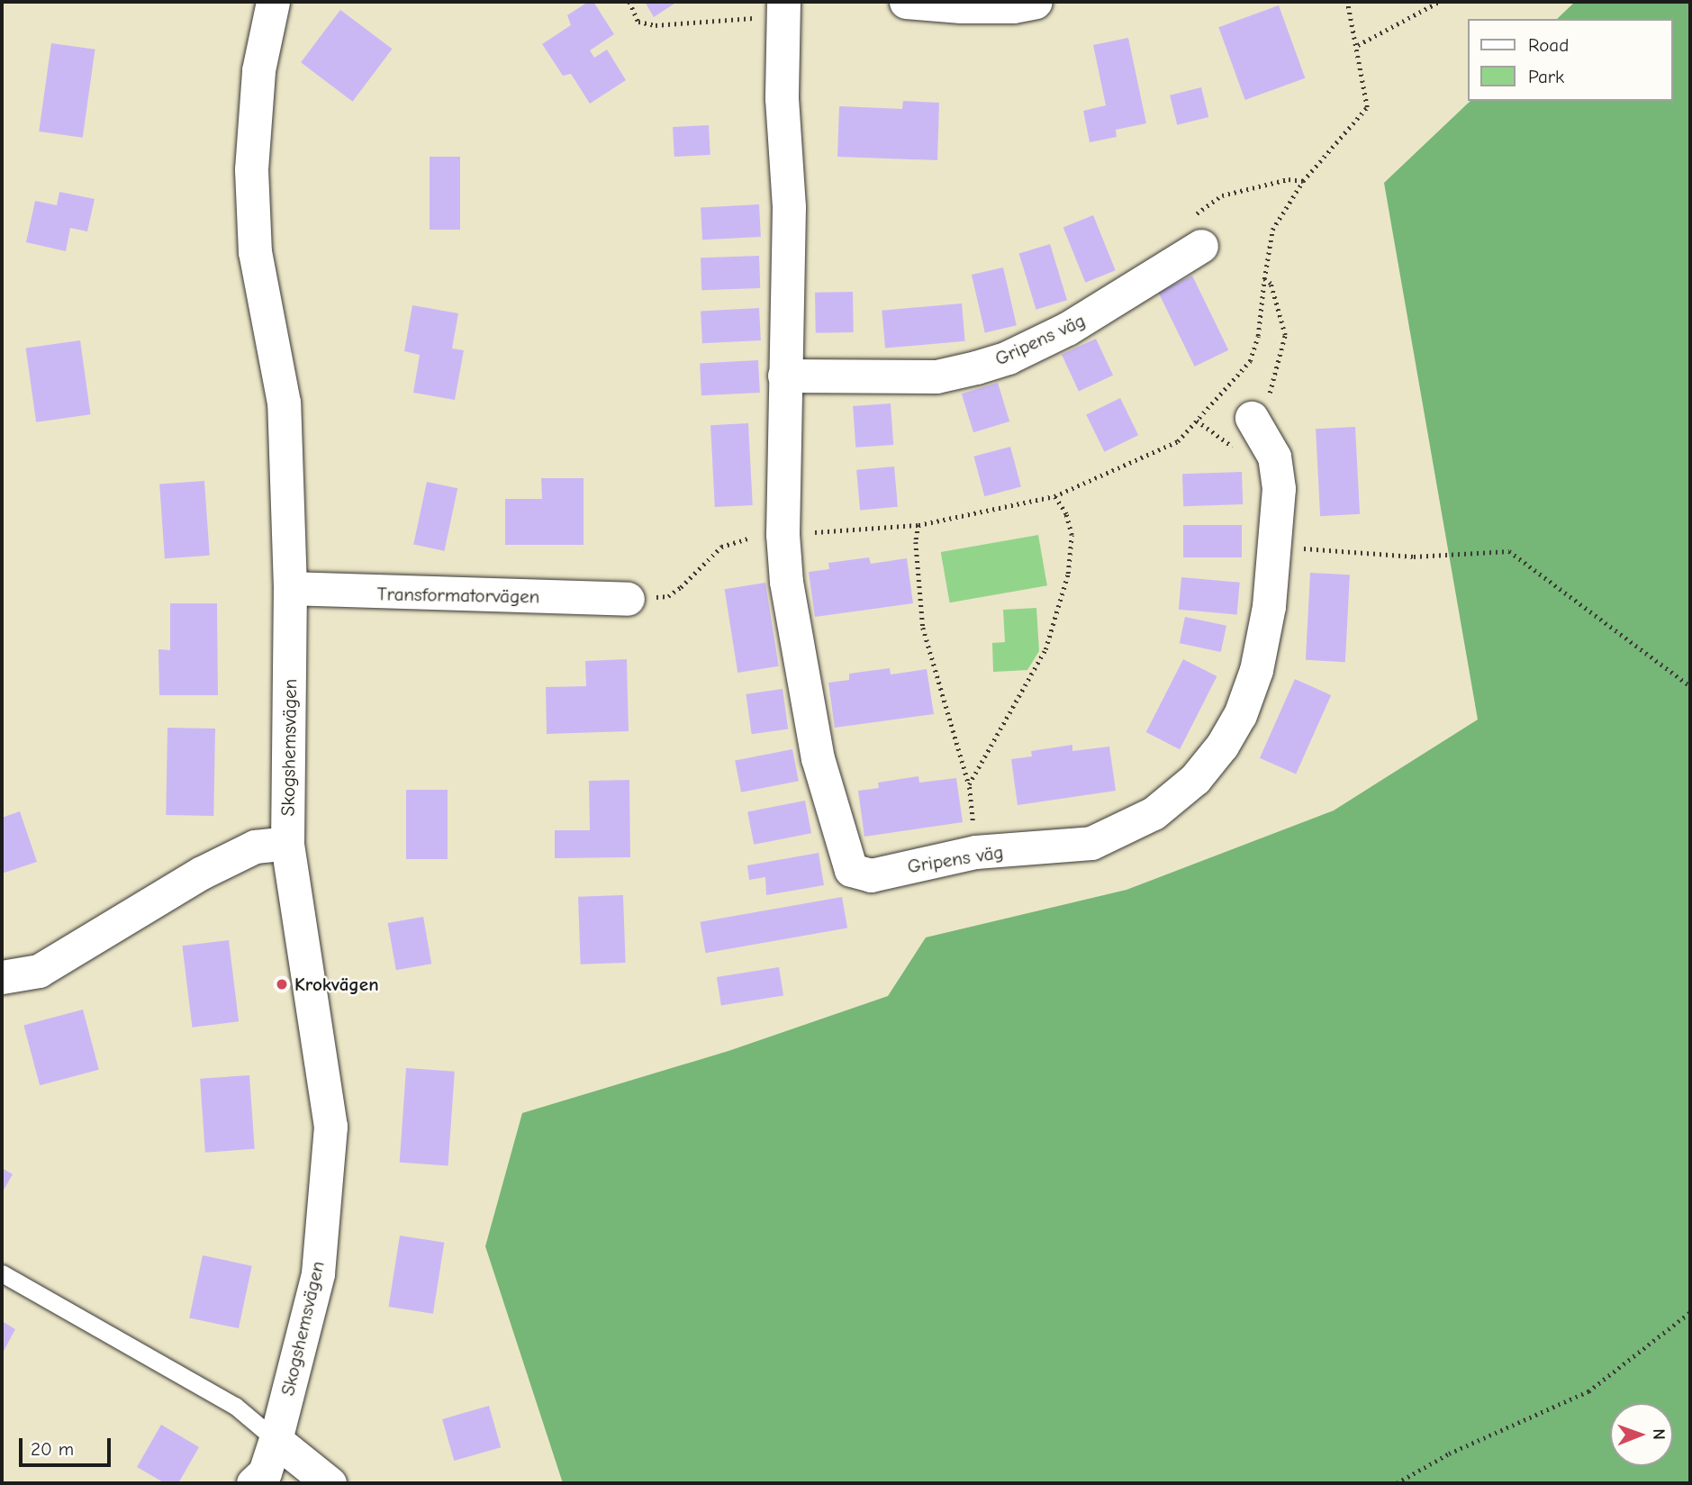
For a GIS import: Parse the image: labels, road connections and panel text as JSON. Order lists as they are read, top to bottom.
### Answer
{
  "streets": {
    "street": ["Gripens väg", "Transformatorvägen", "Skogshemsvägen"]
  },
  "crossings": [
    ["Transformatorvägen", "Skogshemsvägen"]
  ],
  "places": ["Krokvägen"],
  "legend": ["Road", "Park"],
  "scale_bar": "20 m",
  "north": "right"
}
